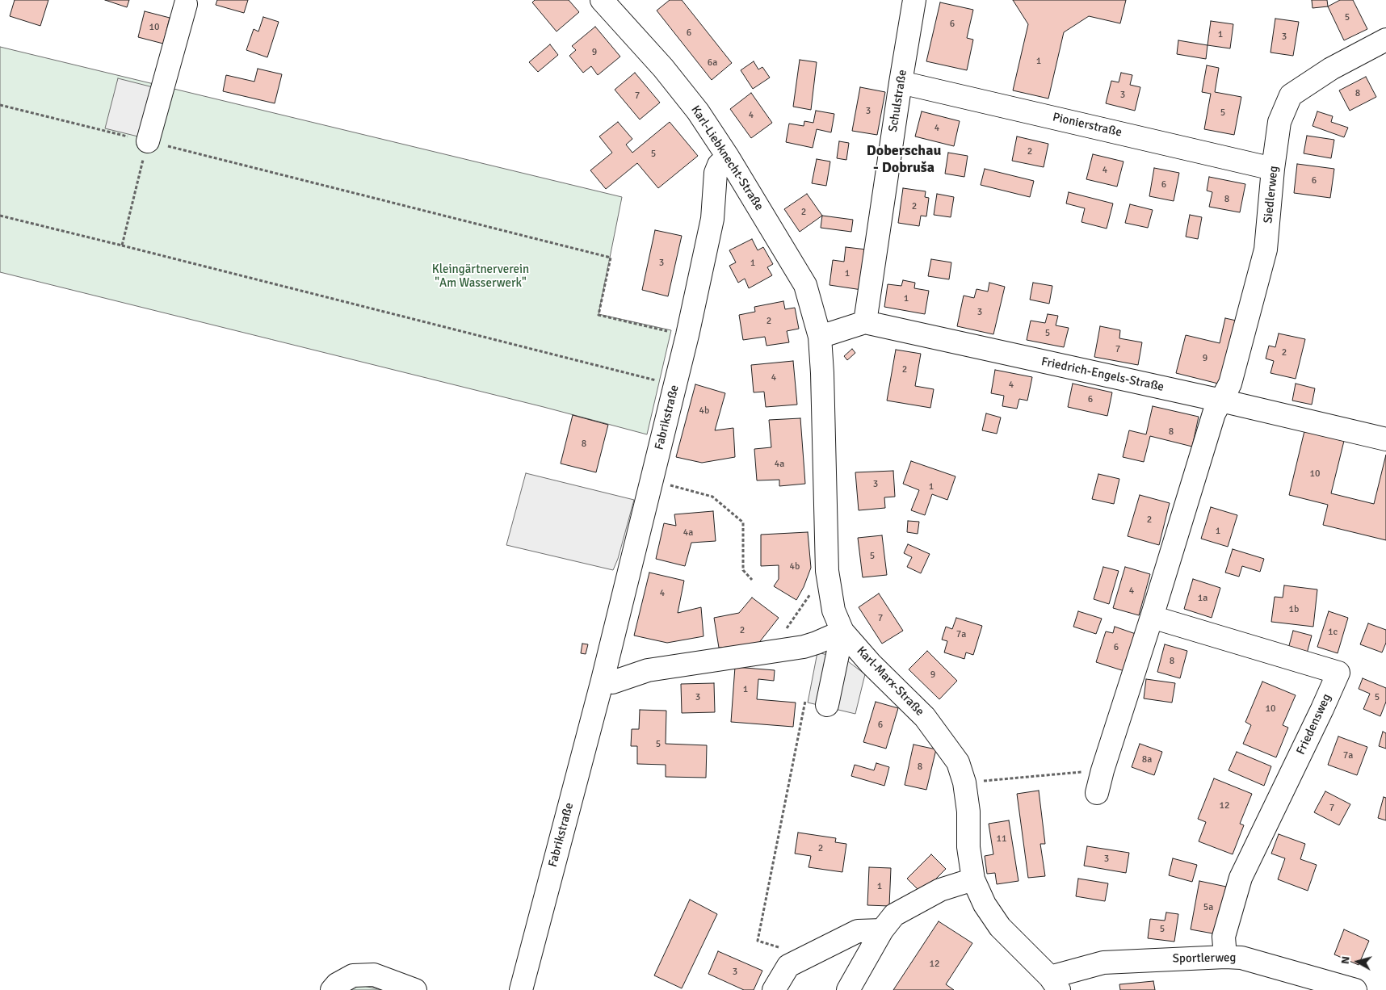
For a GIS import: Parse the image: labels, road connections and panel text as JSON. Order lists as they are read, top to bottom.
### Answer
{
  "streets": {
    "street": [
      "Schulstraße",
      "Pionierstraße",
      "Karl-Liebknecht-Straße",
      "Siedlerweg",
      "Friedrich-Engels-Straße",
      "Fabrikstraße",
      "Karl-Marx-Straße",
      "Friedensweg",
      "Sportlerweg"
    ]
  },
  "crossings": [
    ["Schulstraße", "Pionierstraße"],
    ["Schulstraße", "Friedrich-Engels-Straße"],
    ["Pionierstraße", "Siedlerweg"],
    ["Karl-Liebknecht-Straße", "Friedrich-Engels-Straße"],
    ["Karl-Liebknecht-Straße", "Fabrikstraße"],
    ["Karl-Liebknecht-Straße", "Karl-Marx-Straße"],
    ["Siedlerweg", "Friedrich-Engels-Straße"],
    ["Friedrich-Engels-Straße", "Karl-Marx-Straße"],
    ["Karl-Marx-Straße", "Sportlerweg"],
    ["Friedensweg", "Sportlerweg"]
  ],
  "districts": ["Doberschau - Dobruša"],
  "parks": ["Kleingärtnerverein \"Am Wasserwerk\""],
  "house_numbers": [
    "5",
    "6",
    "10",
    "6",
    "1",
    "3",
    "9",
    "1",
    "6a",
    "8",
    "3",
    "7",
    "3",
    "5",
    "4",
    "4",
    "2",
    "5",
    "4",
    "6",
    "6",
    "8",
    "2",
    "2",
    "3",
    "1",
    "1",
    "1",
    "3",
    "2",
    "5",
    "7",
    "2",
    "9",
    "2",
    "4",
    "4",
    "6",
    "4b",
    "8",
    "8",
    "4a",
    "10",
    "3",
    "1",
    "2",
    "1",
    "4a",
    "5",
    "4b",
    "4",
    "4",
    "1a",
    "1b",
    "7",
    "2",
    "1c",
    "7a",
    "6",
    "8",
    "9",
    "1",
    "3",
    "5",
    "10",
    "6",
    "5",
    "7a",
    "8a",
    "8",
    "12",
    "7",
    "11",
    "2",
    "3",
    "1",
    "5a",
    "5",
    "12",
    "3"
  ],
  "north": "left"
}
